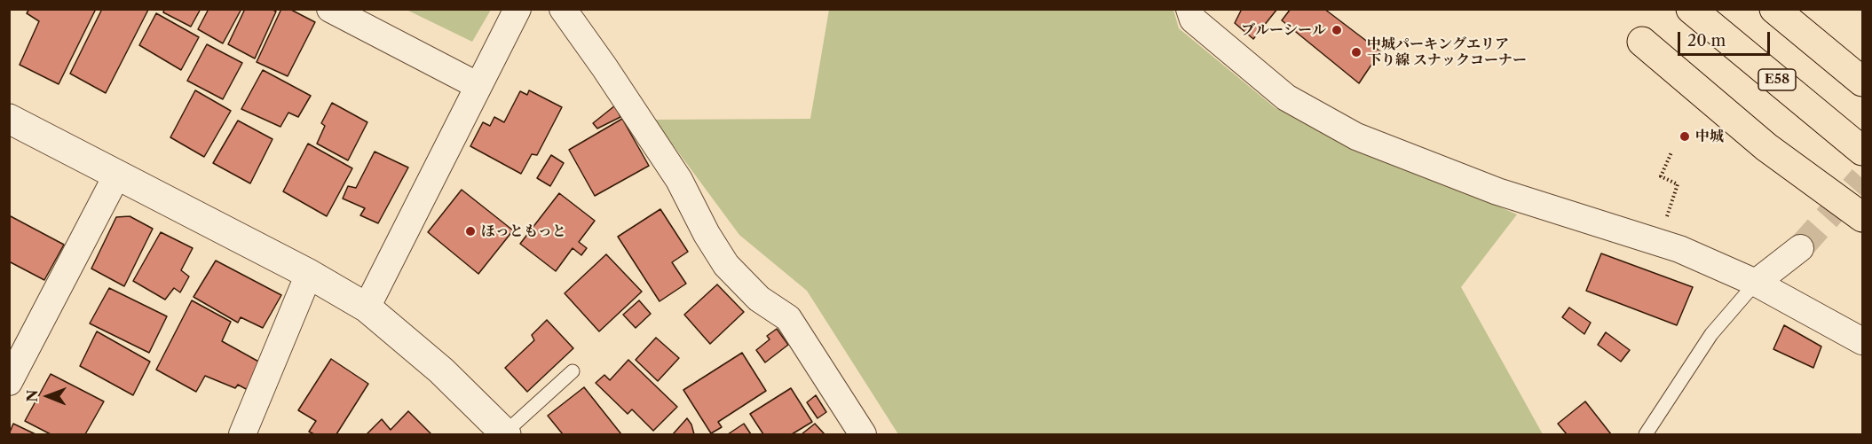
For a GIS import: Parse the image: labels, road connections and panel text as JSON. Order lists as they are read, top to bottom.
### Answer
{
  "streets": {
    "highway": ["E58"]
  },
  "places": [
    "ブルーシール",
    "中城パーキングエリア 下り線 スナックコーナー",
    "中城",
    "ほっともっと"
  ],
  "scale_bar": "20 m",
  "north": "left"
}
